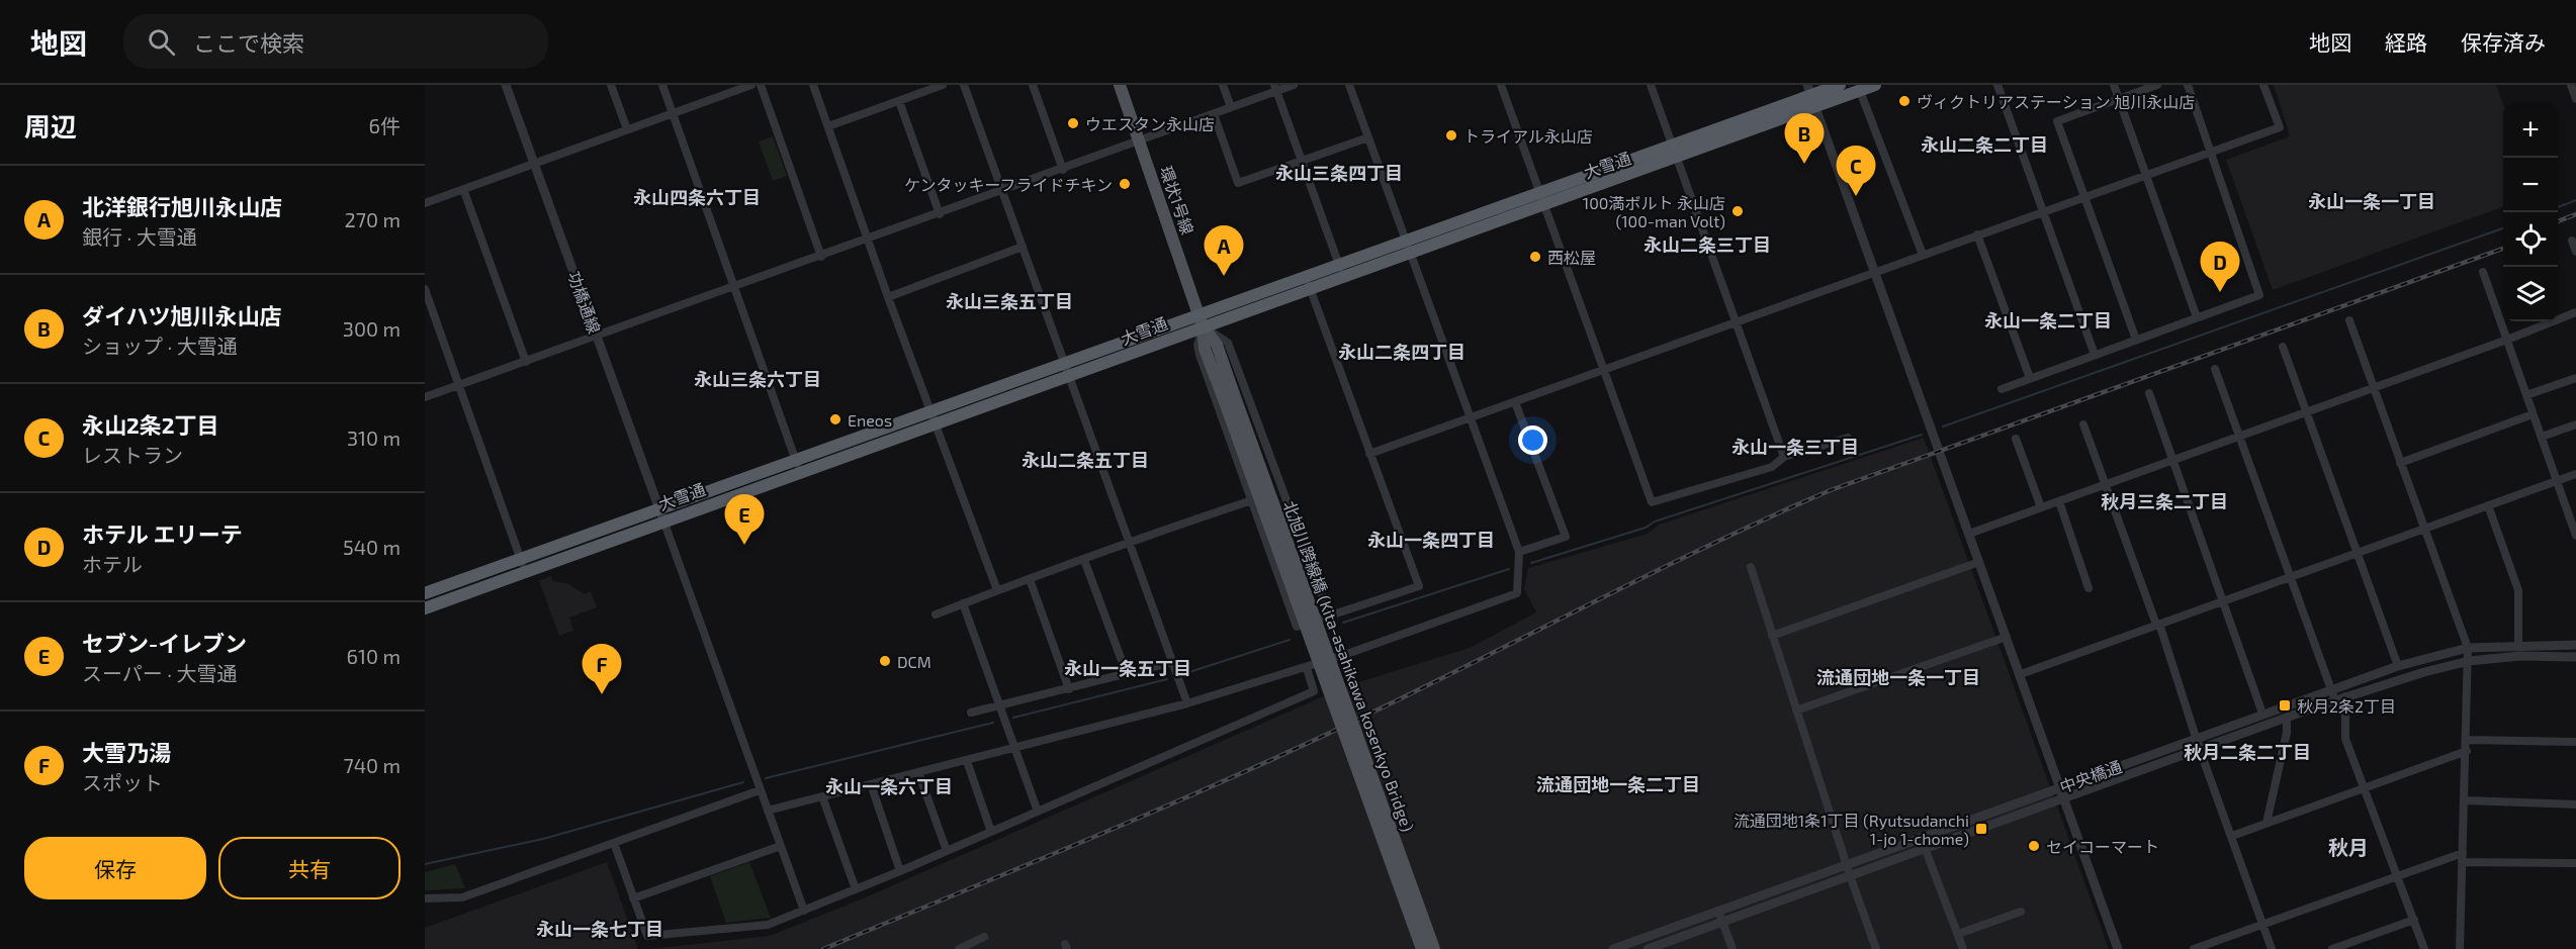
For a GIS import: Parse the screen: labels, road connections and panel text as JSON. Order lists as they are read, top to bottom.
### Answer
{
  "streets": {
    "highway": ["大雪通"],
    "main road": ["環状1号線", "北旭川跨線橋 (Kita-asahikawa kosenkyo Bridge)"],
    "street": ["功橋通線", "中央橋通"]
  },
  "crossings": [
    ["大雪通", "環状1号線"],
    ["大雪通", "功橋通線"],
    ["環状1号線", "北旭川跨線橋 (Kita-asahikawa kosenkyo Bridge)"]
  ],
  "districts": [
    "永山二条二丁目",
    "永山三条四丁目",
    "永山四条六丁目",
    "永山一条一丁目",
    "永山二条三丁目",
    "永山三条五丁目",
    "永山一条二丁目",
    "永山二条四丁目",
    "永山三条六丁目",
    "永山一条三丁目",
    "永山二条五丁目",
    "秋月三条二丁目",
    "永山一条四丁目",
    "永山一条五丁目",
    "流通団地一条一丁目",
    "秋月二条二丁目",
    "流通団地一条二丁目",
    "永山一条六丁目",
    "秋月",
    "永山一条七丁目"
  ],
  "places": {
    "other": [
      "ヴィクトリアステーション 旭川永山店",
      "ウエスタン永山店",
      "トライアル永山店",
      "ケンタッキーフライドチキン",
      "100満ボルト 永山店 (100-man Volt)",
      "西松屋",
      "Eneos",
      "DCM",
      "セイコーマート"
    ],
    "transit": ["秋月2条2丁目", "流通団地1条1丁目 (Ryutsudanchi 1-jo 1-chome)"]
  },
  "page": {
    "header": "地図",
    "search": "ここで検索",
    "nav": ["地図", "経路", "保存済み"],
    "heading": ["周辺", "6件"],
    "map_buttons": ["+", "−"],
    "pins": [
      "B",
      "C",
      "A",
      "D",
      "E",
      "F"
    ],
    "list": [
      {
        "mark": "A",
        "name": "北洋銀行旭川永山店",
        "note": "銀行 · 大雪通",
        "value": "270 m"
      },
      {
        "mark": "B",
        "name": "ダイハツ旭川永山店",
        "note": "ショップ · 大雪通",
        "value": "300 m"
      },
      {
        "mark": "C",
        "name": "永山2条2丁目",
        "note": "レストラン",
        "value": "310 m"
      },
      {
        "mark": "D",
        "name": "ホテル エリーテ",
        "note": "ホテル",
        "value": "540 m"
      },
      {
        "mark": "E",
        "name": "セブン-イレブン",
        "note": "スーパー · 大雪通",
        "value": "610 m"
      },
      {
        "mark": "F",
        "name": "大雪乃湯",
        "note": "スポット",
        "value": "740 m"
      }
    ],
    "buttons": ["保存", "共有"]
  }
}
